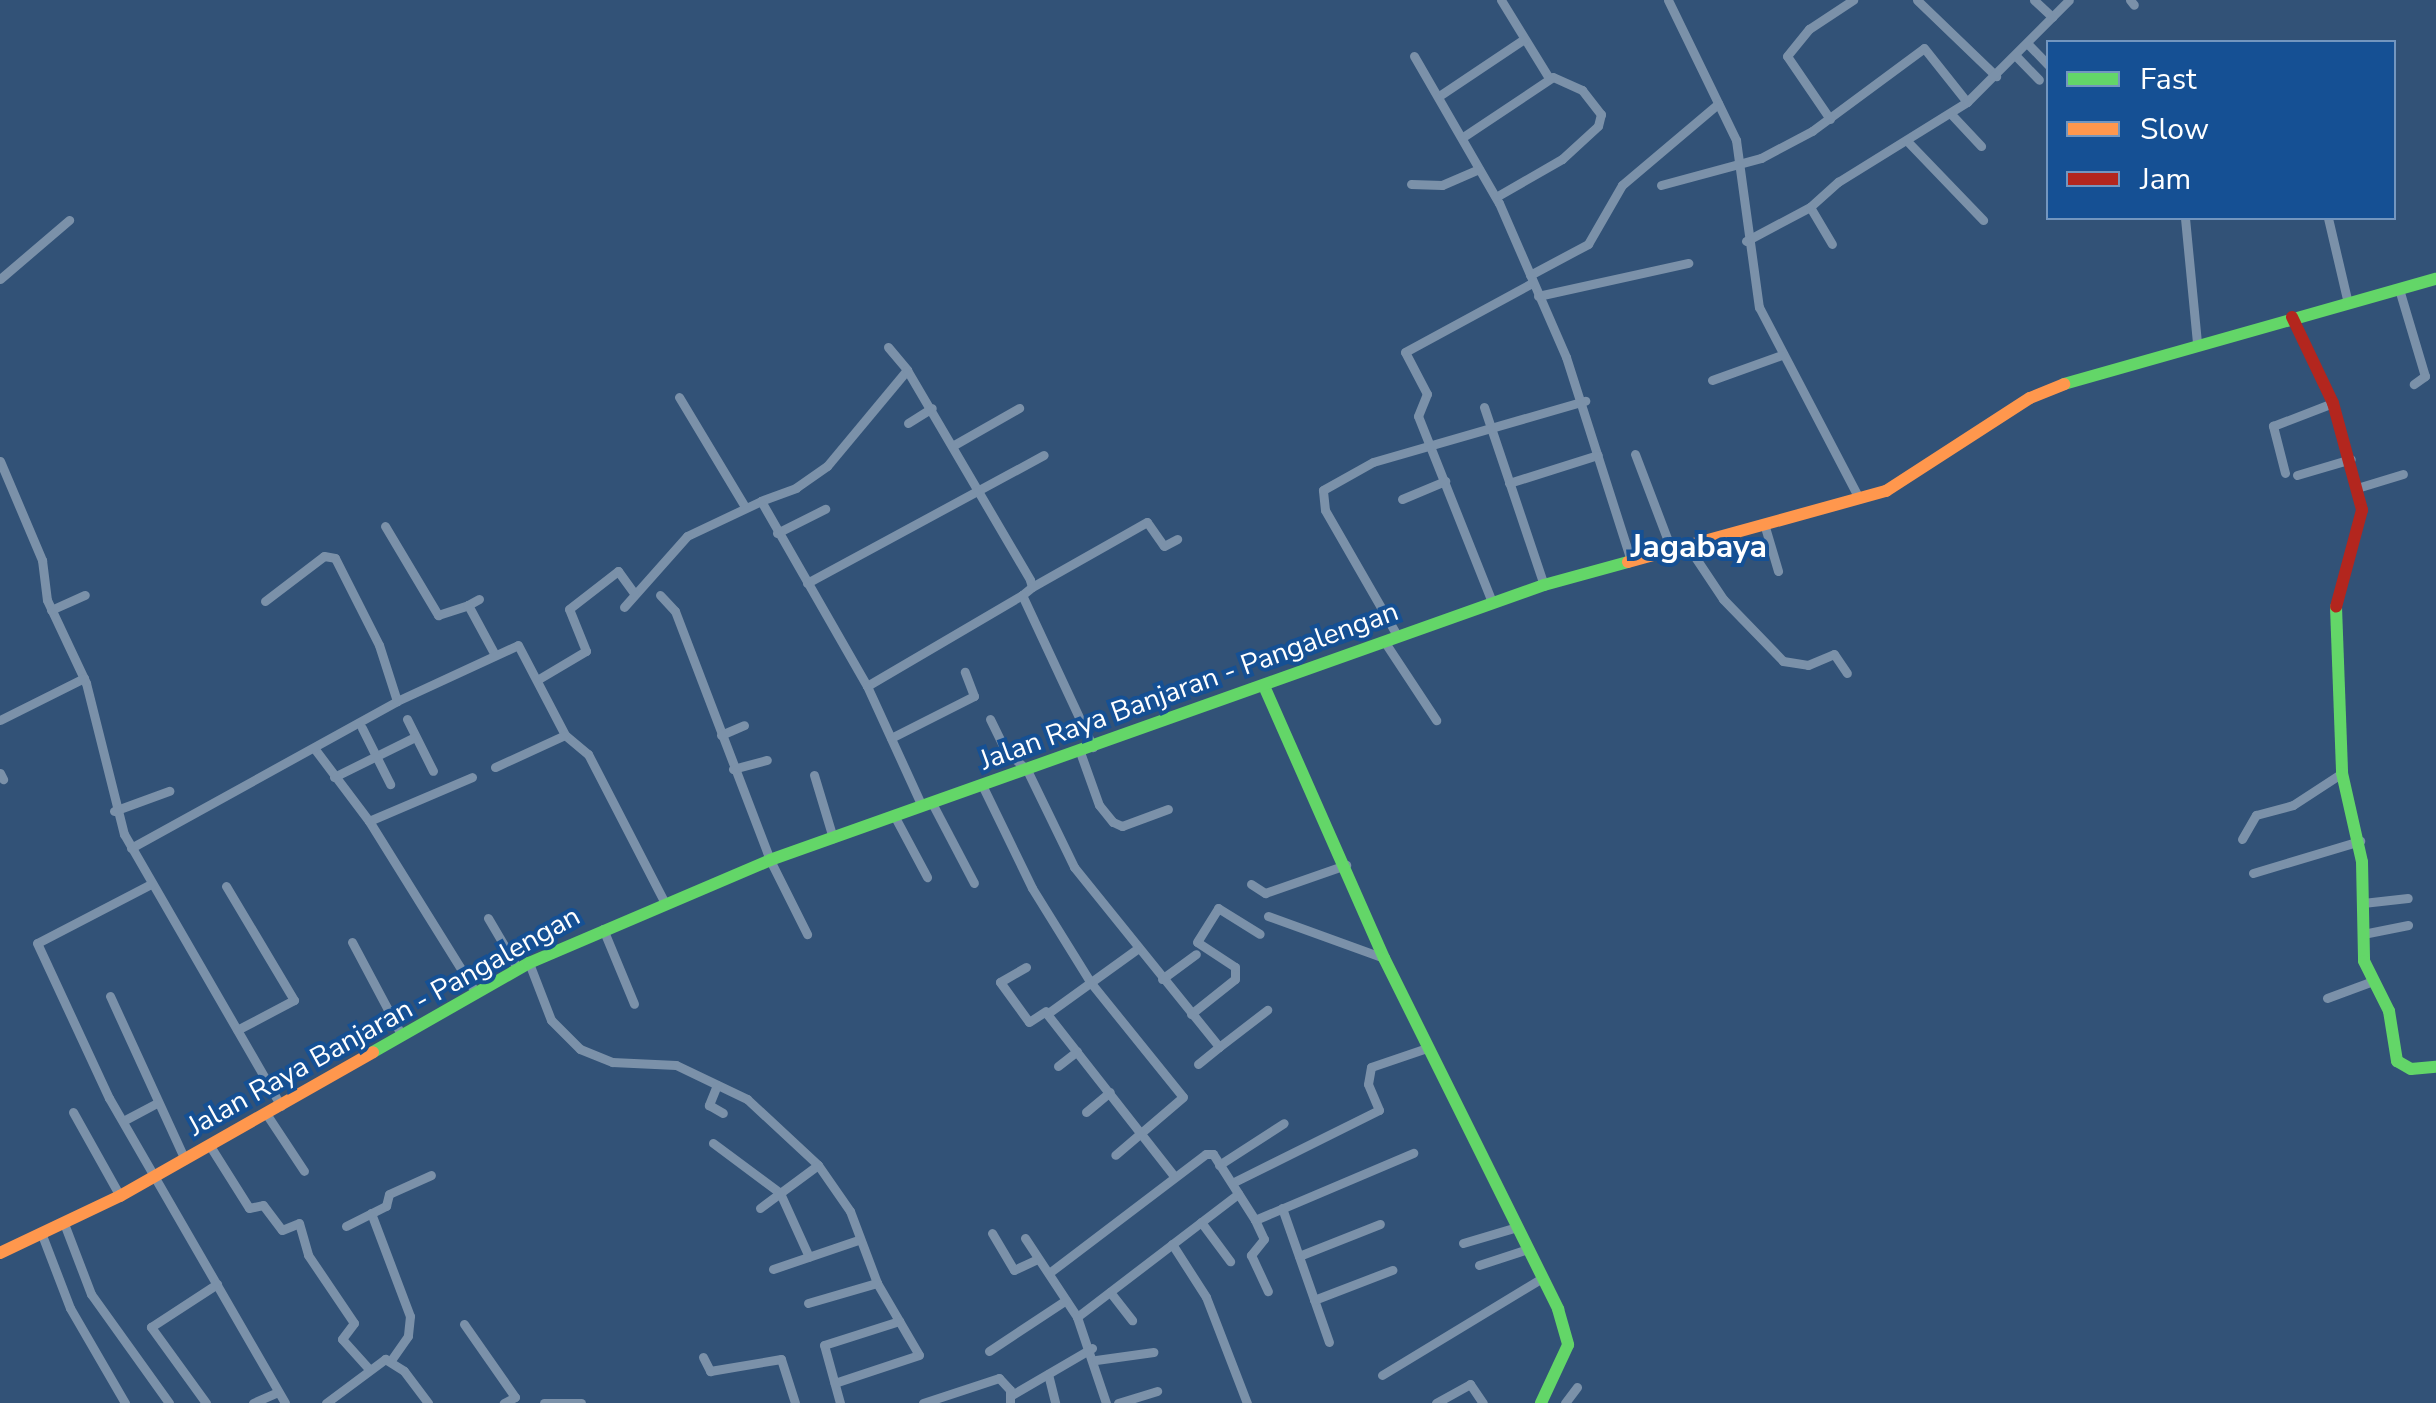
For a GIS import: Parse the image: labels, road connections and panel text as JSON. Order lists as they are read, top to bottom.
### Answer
{
  "streets": {
    "main road": ["Jalan Raya Banjaran - Pangalengan"]
  },
  "districts": ["Jagabaya"],
  "legend": ["Fast", "Slow", "Jam"]
}
